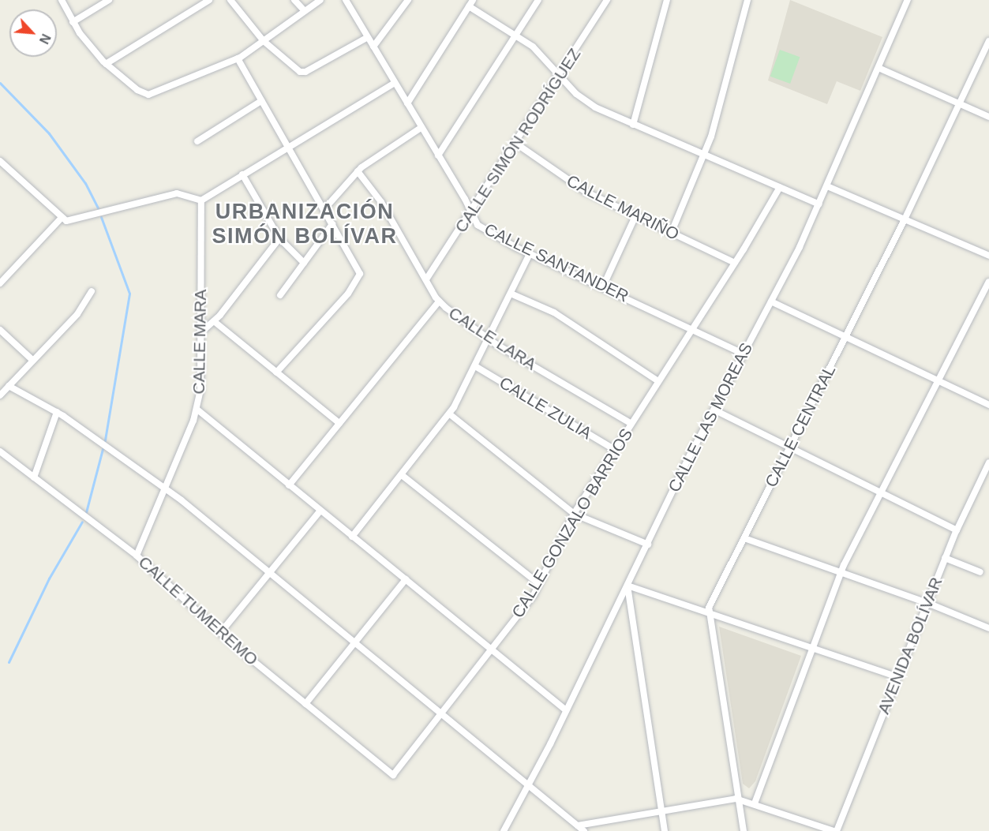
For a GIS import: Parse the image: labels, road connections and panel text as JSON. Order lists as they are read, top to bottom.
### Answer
{
  "streets": {
    "street": [
      "CALLE SIMÓN RODRÍGUEZ",
      "CALLE MARIÑO",
      "CALLE SANTANDER",
      "CALLE LARA",
      "CALLE MARA",
      "CALLE ZULIA",
      "CALLE LAS MOREAS",
      "CALLE CENTRAL",
      "CALLE GONZALO BARRIOS",
      "CALLE TUMEREMO",
      "AVENIDA BOLÍVAR"
    ]
  },
  "crossings": [
    ["CALLE SIMÓN RODRÍGUEZ", "CALLE MARIÑO"],
    ["CALLE SIMÓN RODRÍGUEZ", "CALLE SANTANDER"],
    ["CALLE SIMÓN RODRÍGUEZ", "CALLE LARA"],
    ["CALLE MARIÑO", "CALLE GONZALO BARRIOS"],
    ["CALLE SANTANDER", "CALLE LAS MOREAS"],
    ["CALLE SANTANDER", "CALLE GONZALO BARRIOS"],
    ["CALLE LARA", "CALLE GONZALO BARRIOS"],
    ["CALLE MARA", "CALLE TUMEREMO"],
    ["CALLE ZULIA", "CALLE GONZALO BARRIOS"],
    ["CALLE GONZALO BARRIOS", "CALLE TUMEREMO"]
  ],
  "districts": ["URBANIZACIÓN SIMÓN BOLÍVAR"],
  "north": "bottom right"
}
